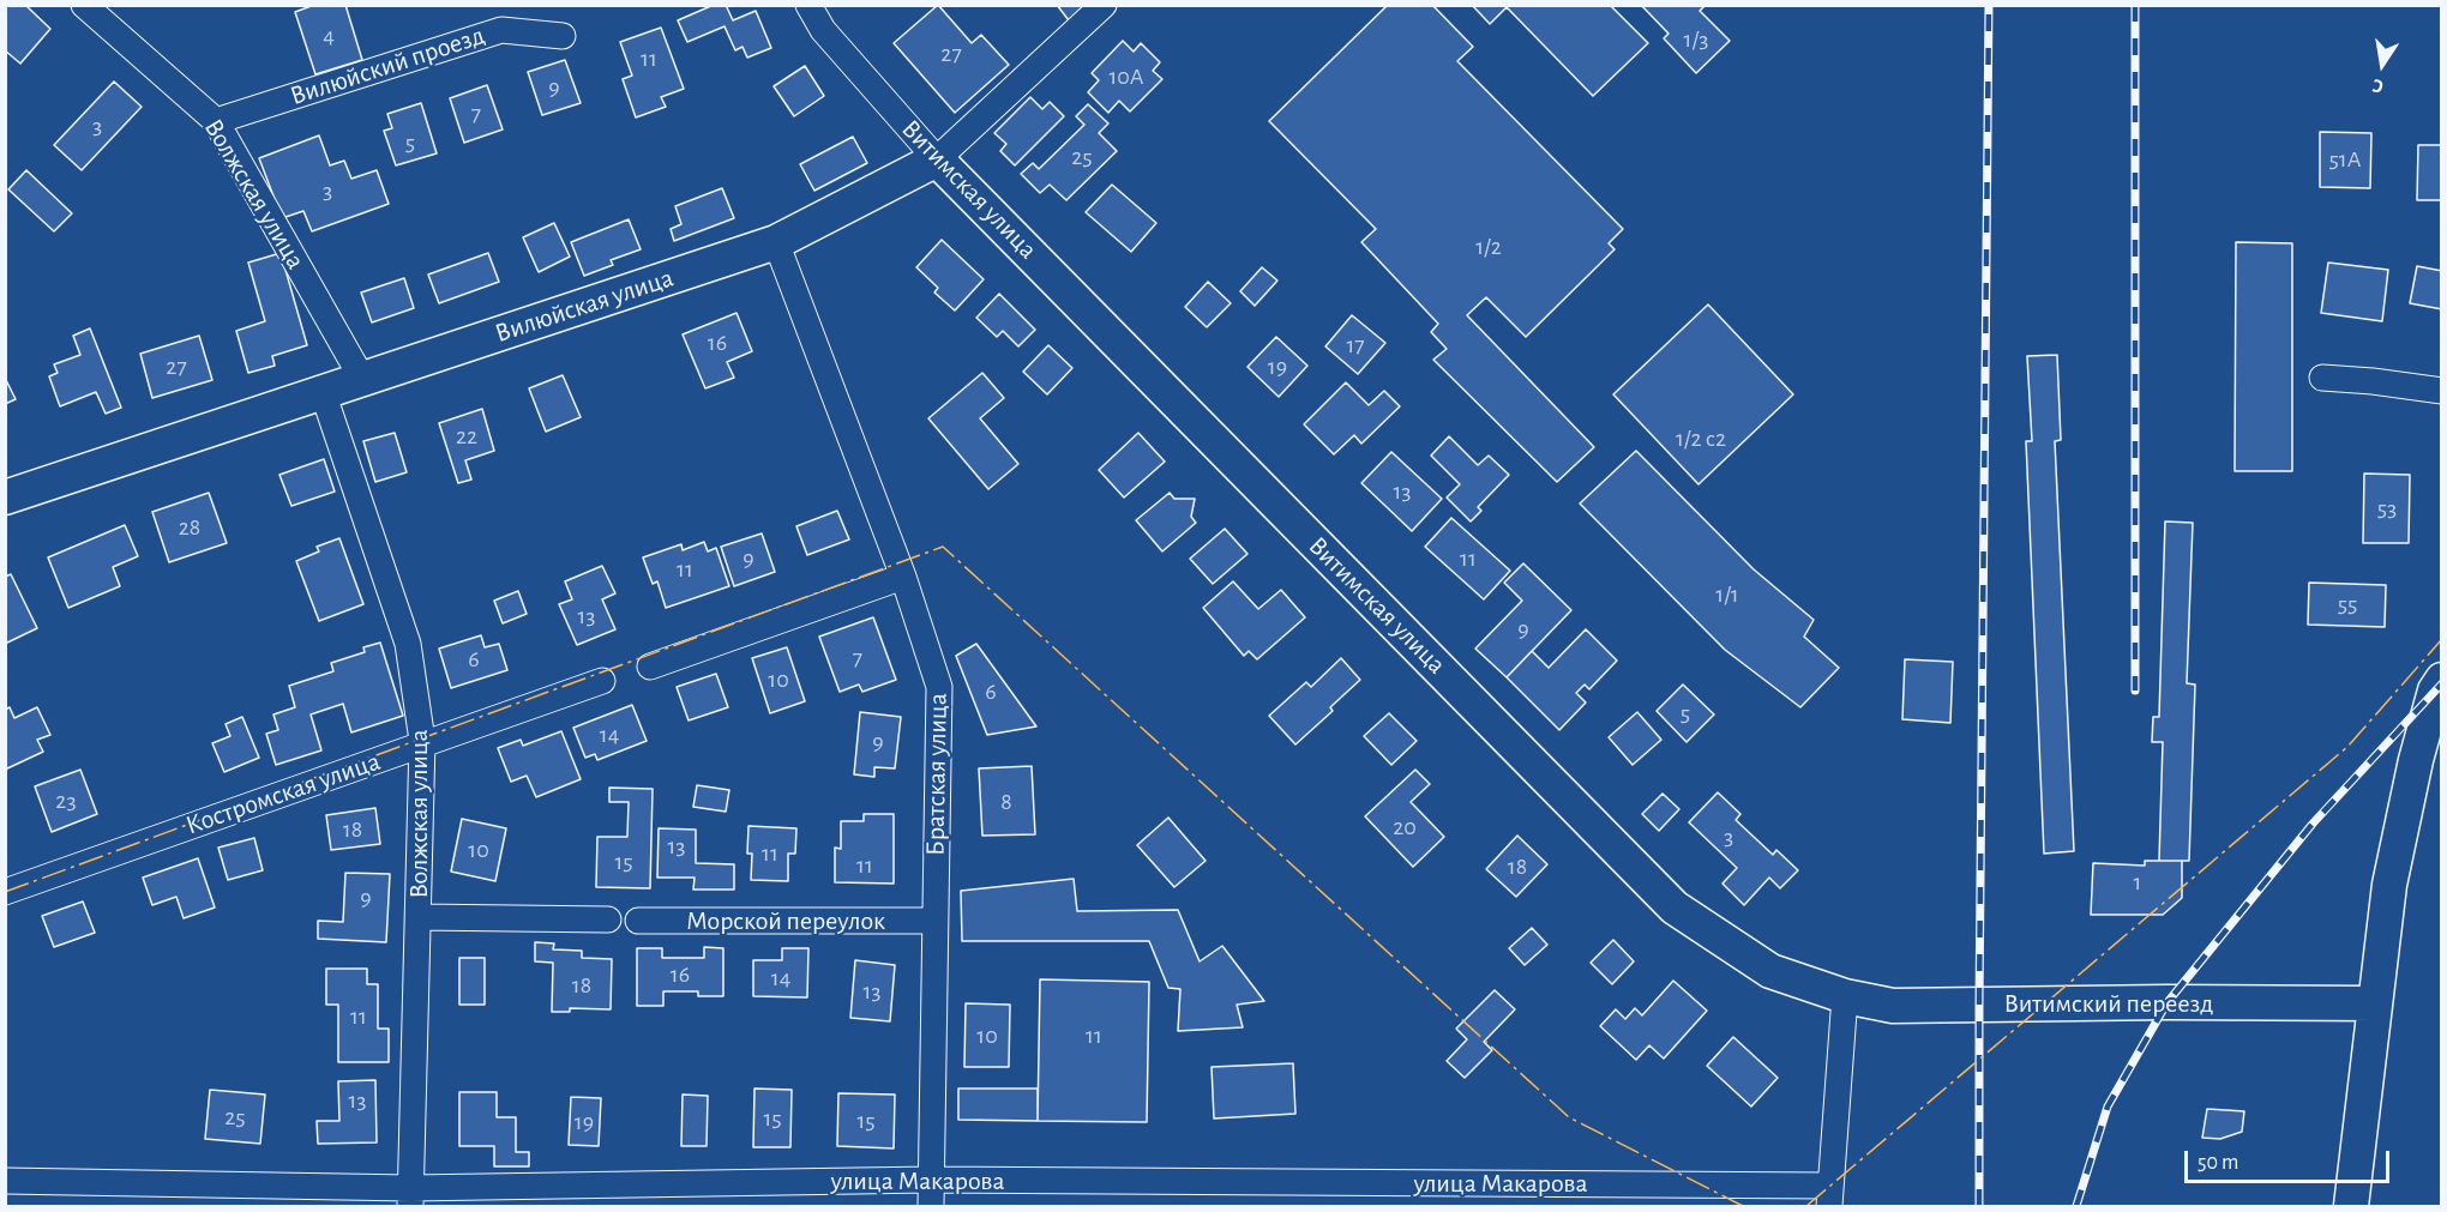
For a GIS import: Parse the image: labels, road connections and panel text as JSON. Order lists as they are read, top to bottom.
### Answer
{
  "streets": {
    "street": [
      "Вилюйский проезд",
      "Витимская улица",
      "Волжская улица",
      "Вилюйская улица",
      "Братская улица",
      "Костромская улица",
      "Морской переулок",
      "Витимский переезд",
      "улица Макарова"
    ]
  },
  "crossings": [
    ["Вилюйский проезд", "Волжская улица"],
    ["Витимская улица", "Вилюйская улица"],
    ["Витимская улица", "Витимский переезд"],
    ["Волжская улица", "Вилюйская улица"],
    ["Волжская улица", "Костромская улица"],
    ["Волжская улица", "улица Макарова"],
    ["Вилюйская улица", "Братская улица"],
    ["Братская улица", "Морской переулок"],
    ["Братская улица", "улица Макарова"]
  ],
  "house_numbers": [
    "4",
    "1/3",
    "27",
    "11",
    "10А",
    "9",
    "7",
    "3",
    "5",
    "25",
    "51А",
    "3",
    "1/2",
    "16",
    "17",
    "27",
    "19",
    "22",
    "1/2 с2",
    "13",
    "53",
    "28",
    "9",
    "11",
    "11",
    "1/1",
    "55",
    "13",
    "9",
    "7",
    "6",
    "10",
    "6",
    "5",
    "14",
    "9",
    "23",
    "8",
    "20",
    "18",
    "3",
    "13",
    "10",
    "11",
    "15",
    "11",
    "18",
    "1",
    "9",
    "16",
    "14",
    "18",
    "13",
    "11",
    "10",
    "11",
    "13",
    "25",
    "15",
    "15",
    "19"
  ],
  "scale_bar": "50 m",
  "north": "bottom"
}
